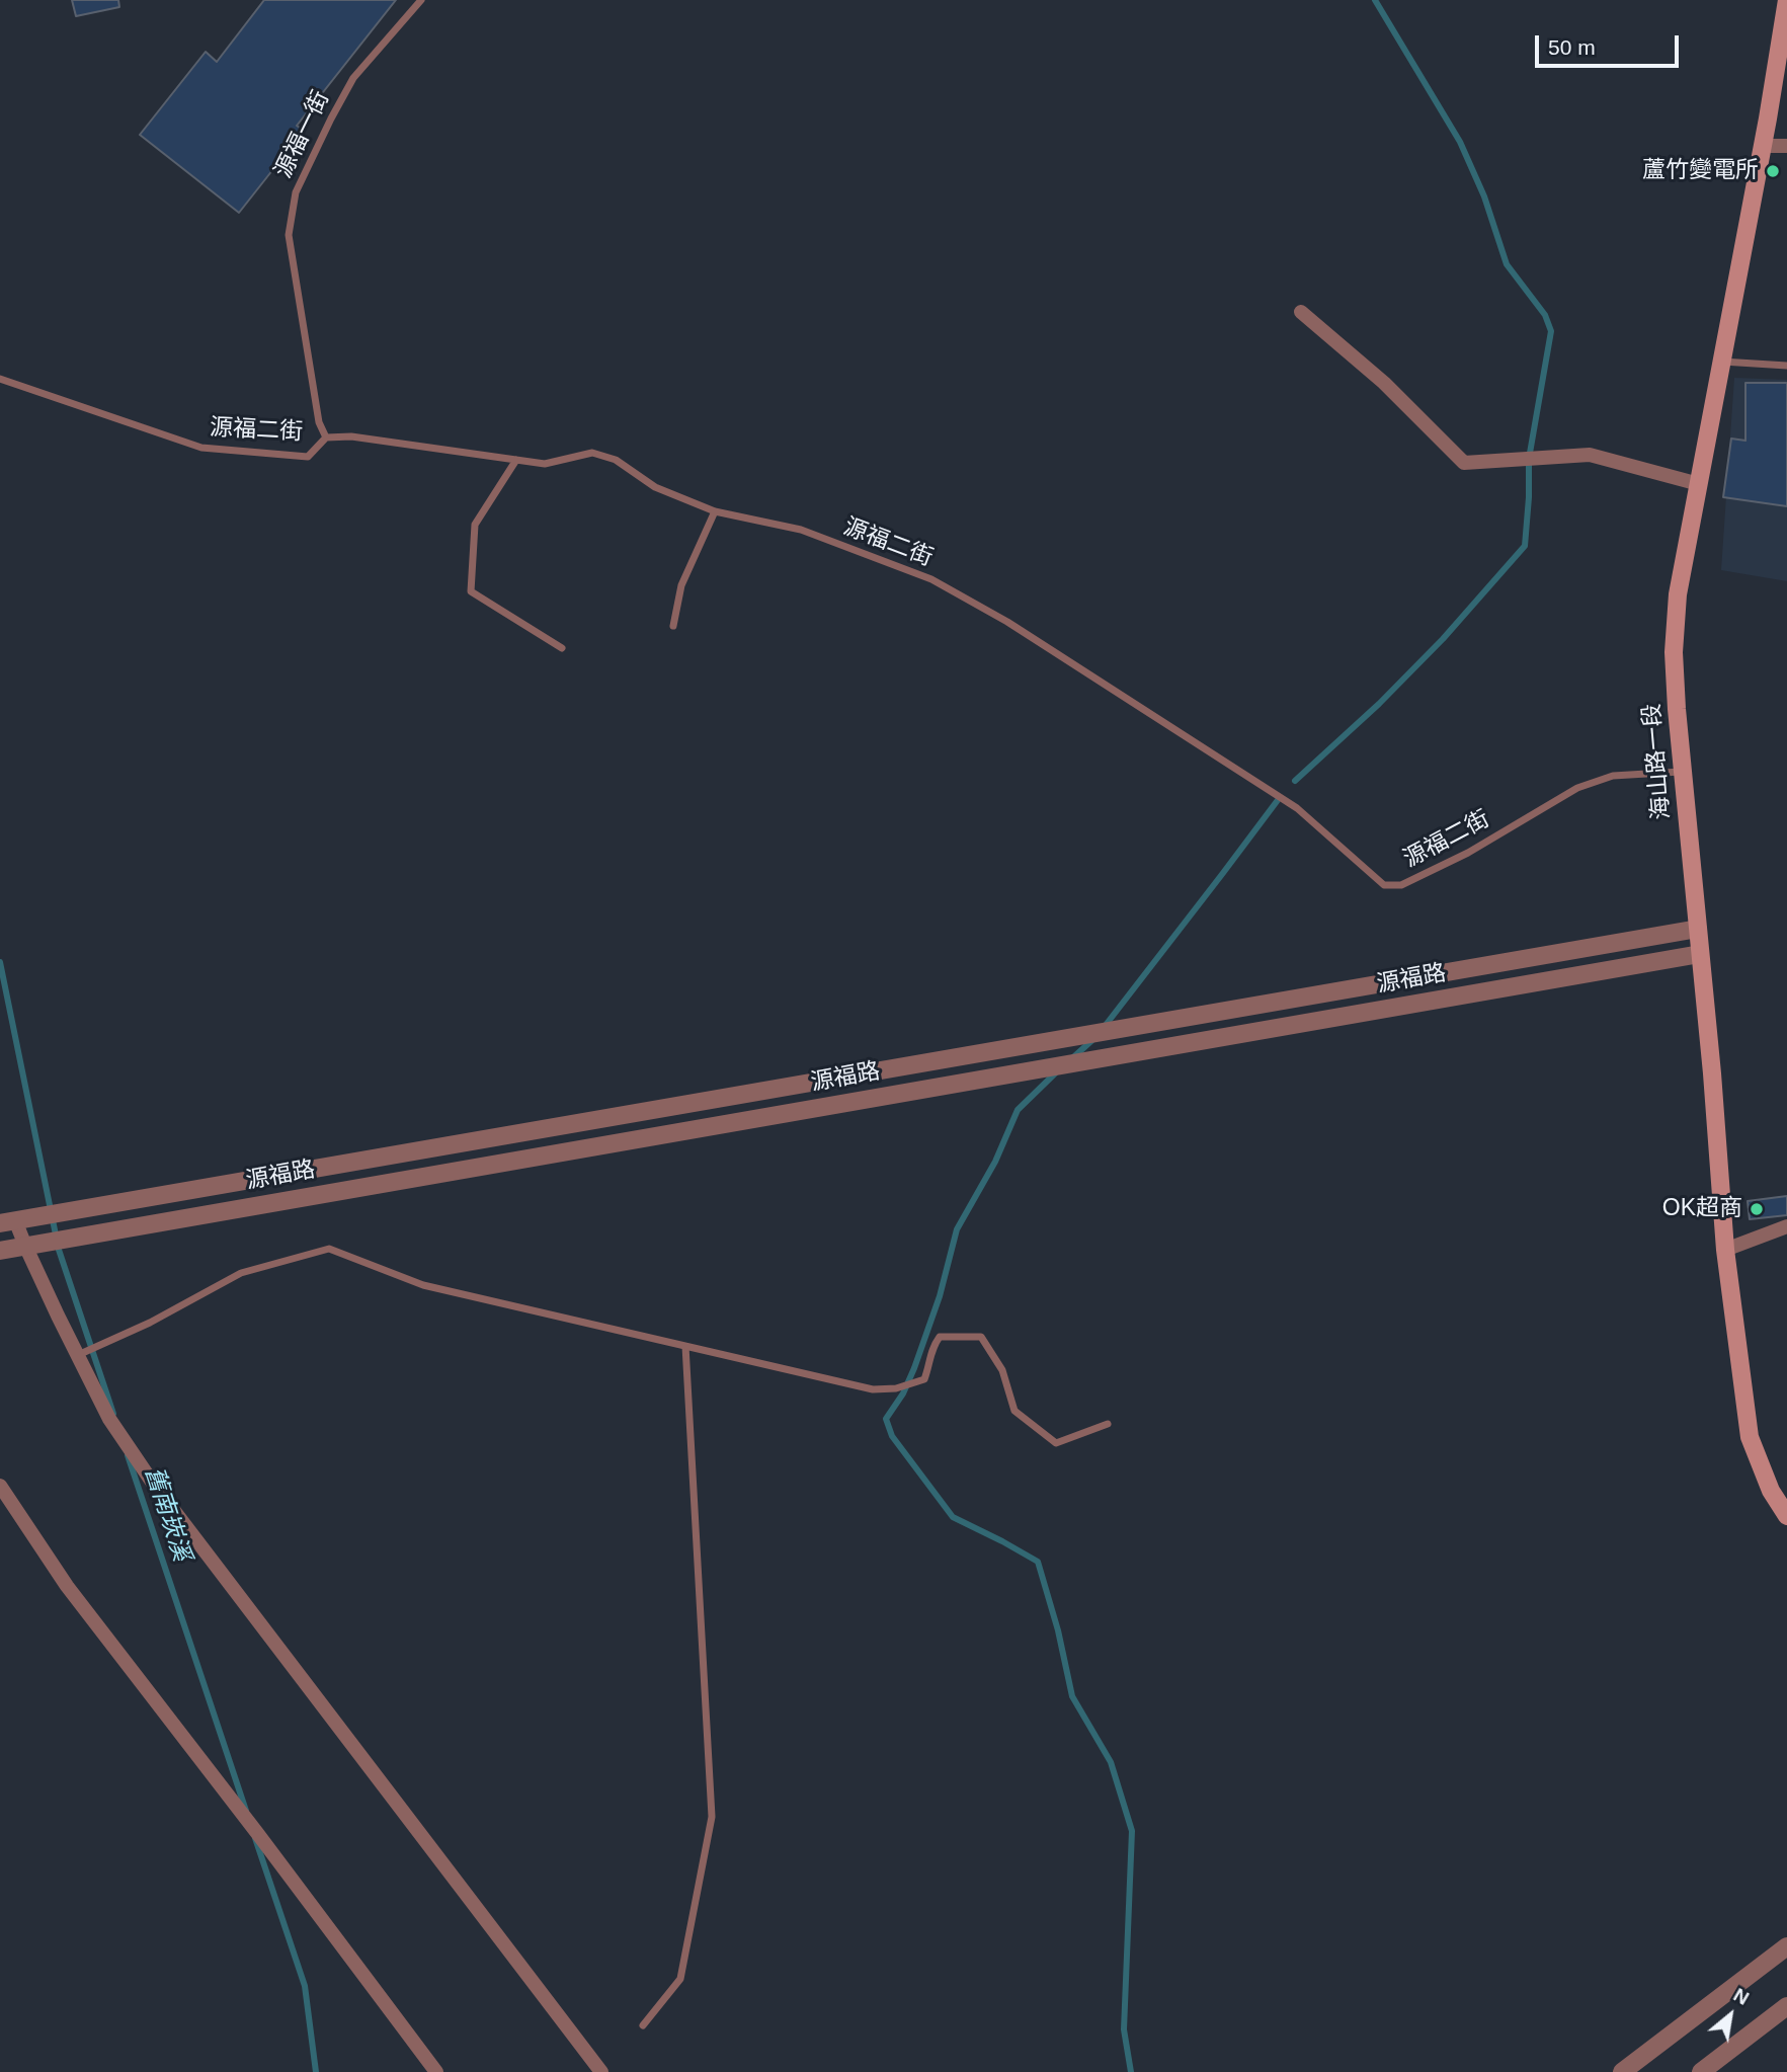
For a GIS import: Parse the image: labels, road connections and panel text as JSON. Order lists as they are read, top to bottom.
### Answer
{
  "streets": {
    "main road": ["海山路一段"],
    "street": ["源福路"],
    "lane": ["源福一街", "源福二街"]
  },
  "crossings": [
    ["源福一街", "源福二街"],
    ["源福二街", "海山路一段"],
    ["海山路一段", "源福路"]
  ],
  "water": ["舊南崁溪"],
  "places": ["蘆竹變電所", "OK超商"],
  "scale_bar": "50 m",
  "north": "top right"
}
